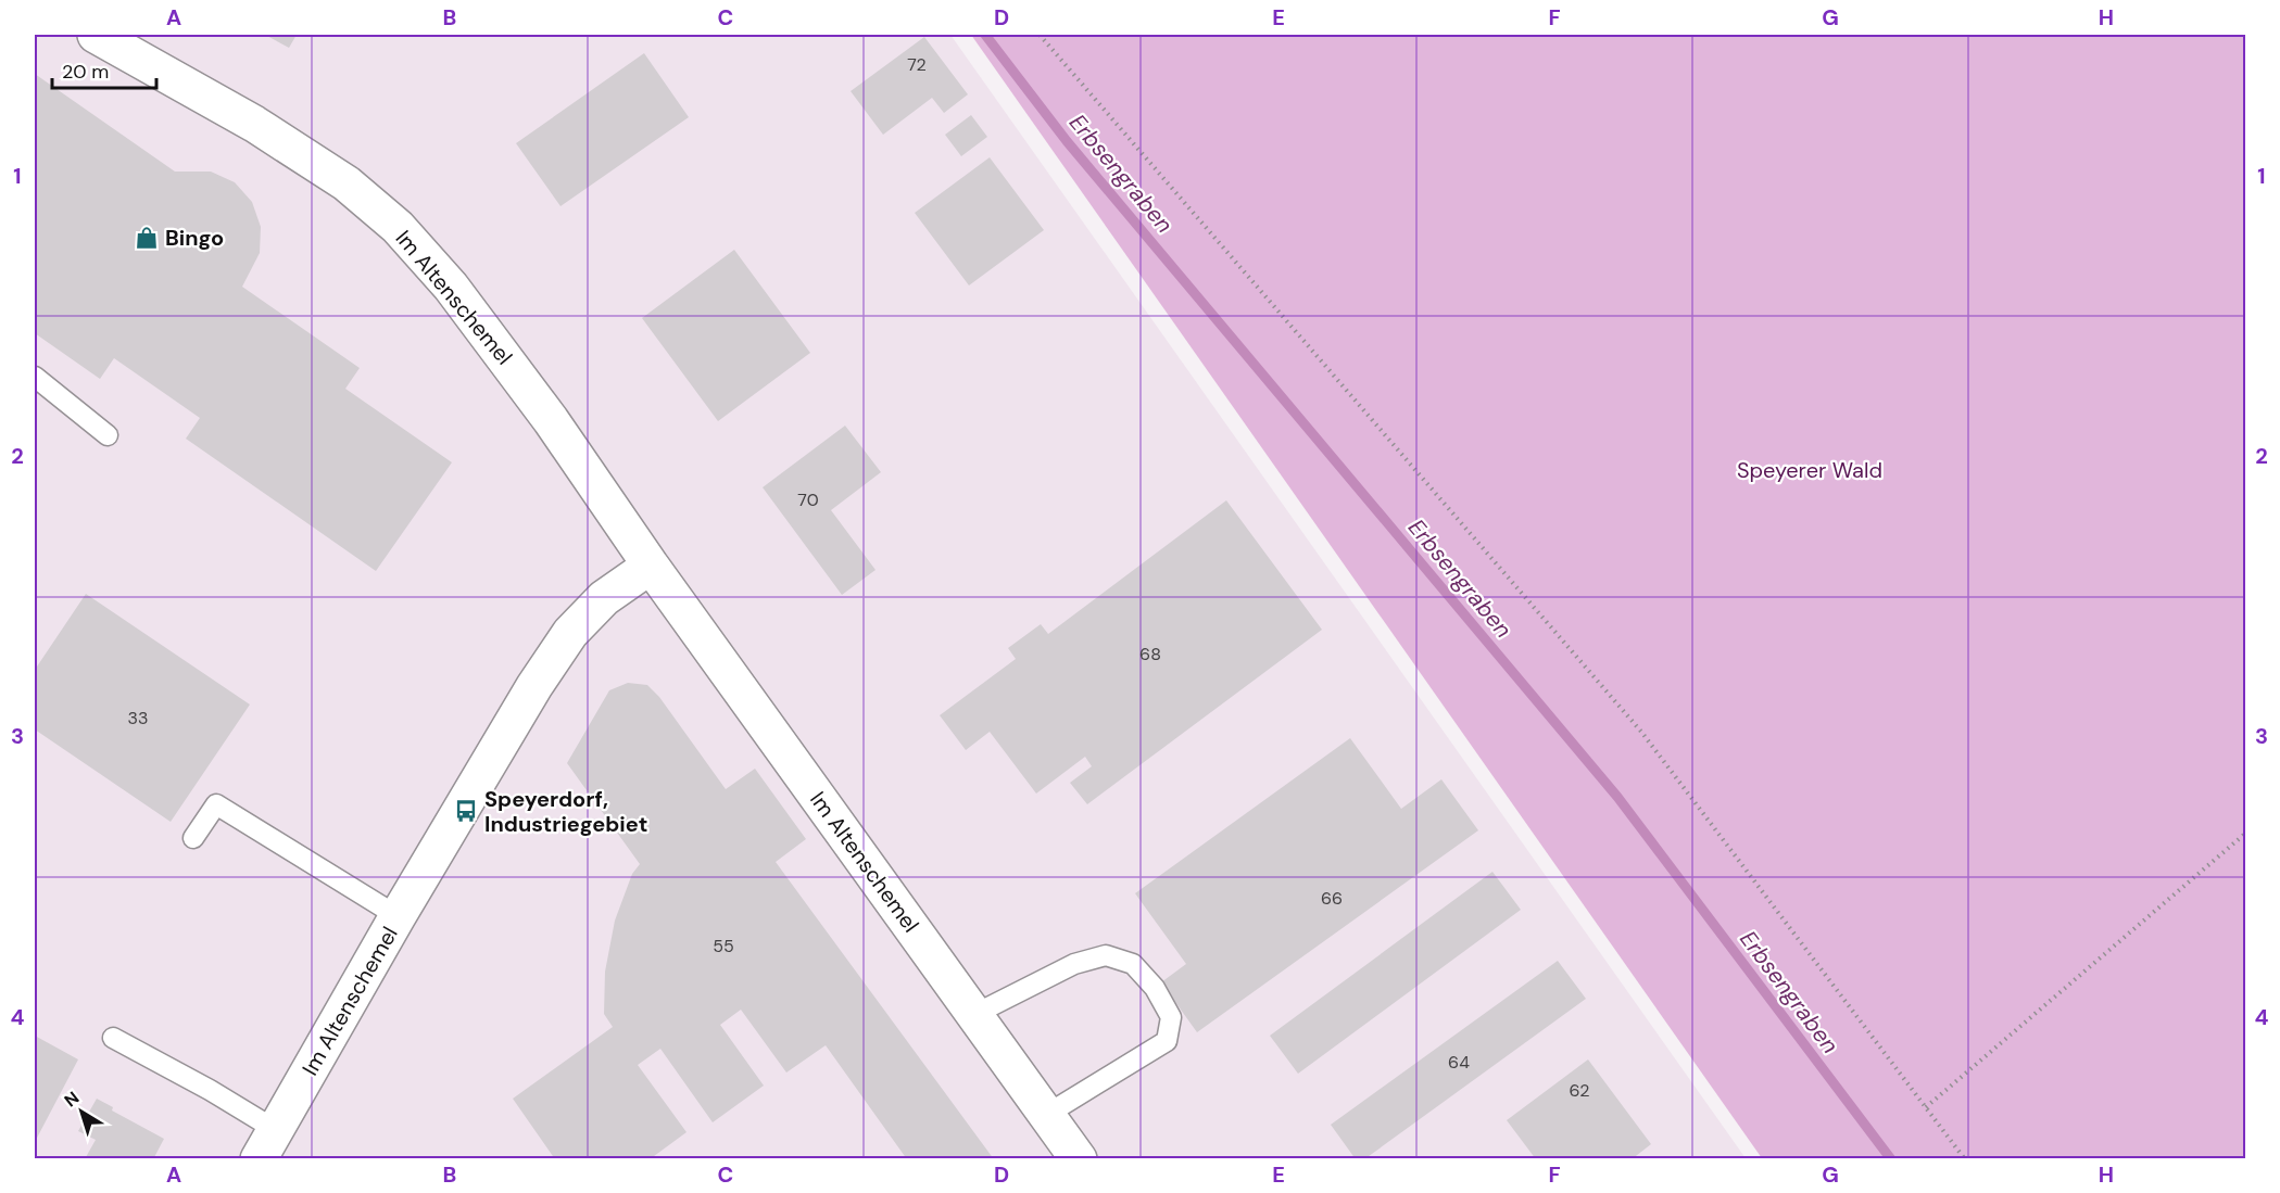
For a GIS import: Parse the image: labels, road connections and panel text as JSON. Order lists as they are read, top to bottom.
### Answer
{
  "streets": {
    "street": ["Im Altenschemel"]
  },
  "water": ["Erbsengraben"],
  "parks": ["Speyerer Wald"],
  "places": {
    "shop": ["Bingo"],
    "bus stop": ["Speyerdorf, Industriegebiet"]
  },
  "house_numbers": [
    "72",
    "70",
    "68",
    "33",
    "66",
    "55",
    "64",
    "62"
  ],
  "scale_bar": "20 m",
  "north": "top left",
  "grid": {
    "columns": [
      "A",
      "B",
      "C",
      "D",
      "E",
      "F",
      "G",
      "H"
    ],
    "rows": [
      "1",
      "2",
      "3",
      "4"
    ]
  }
}
